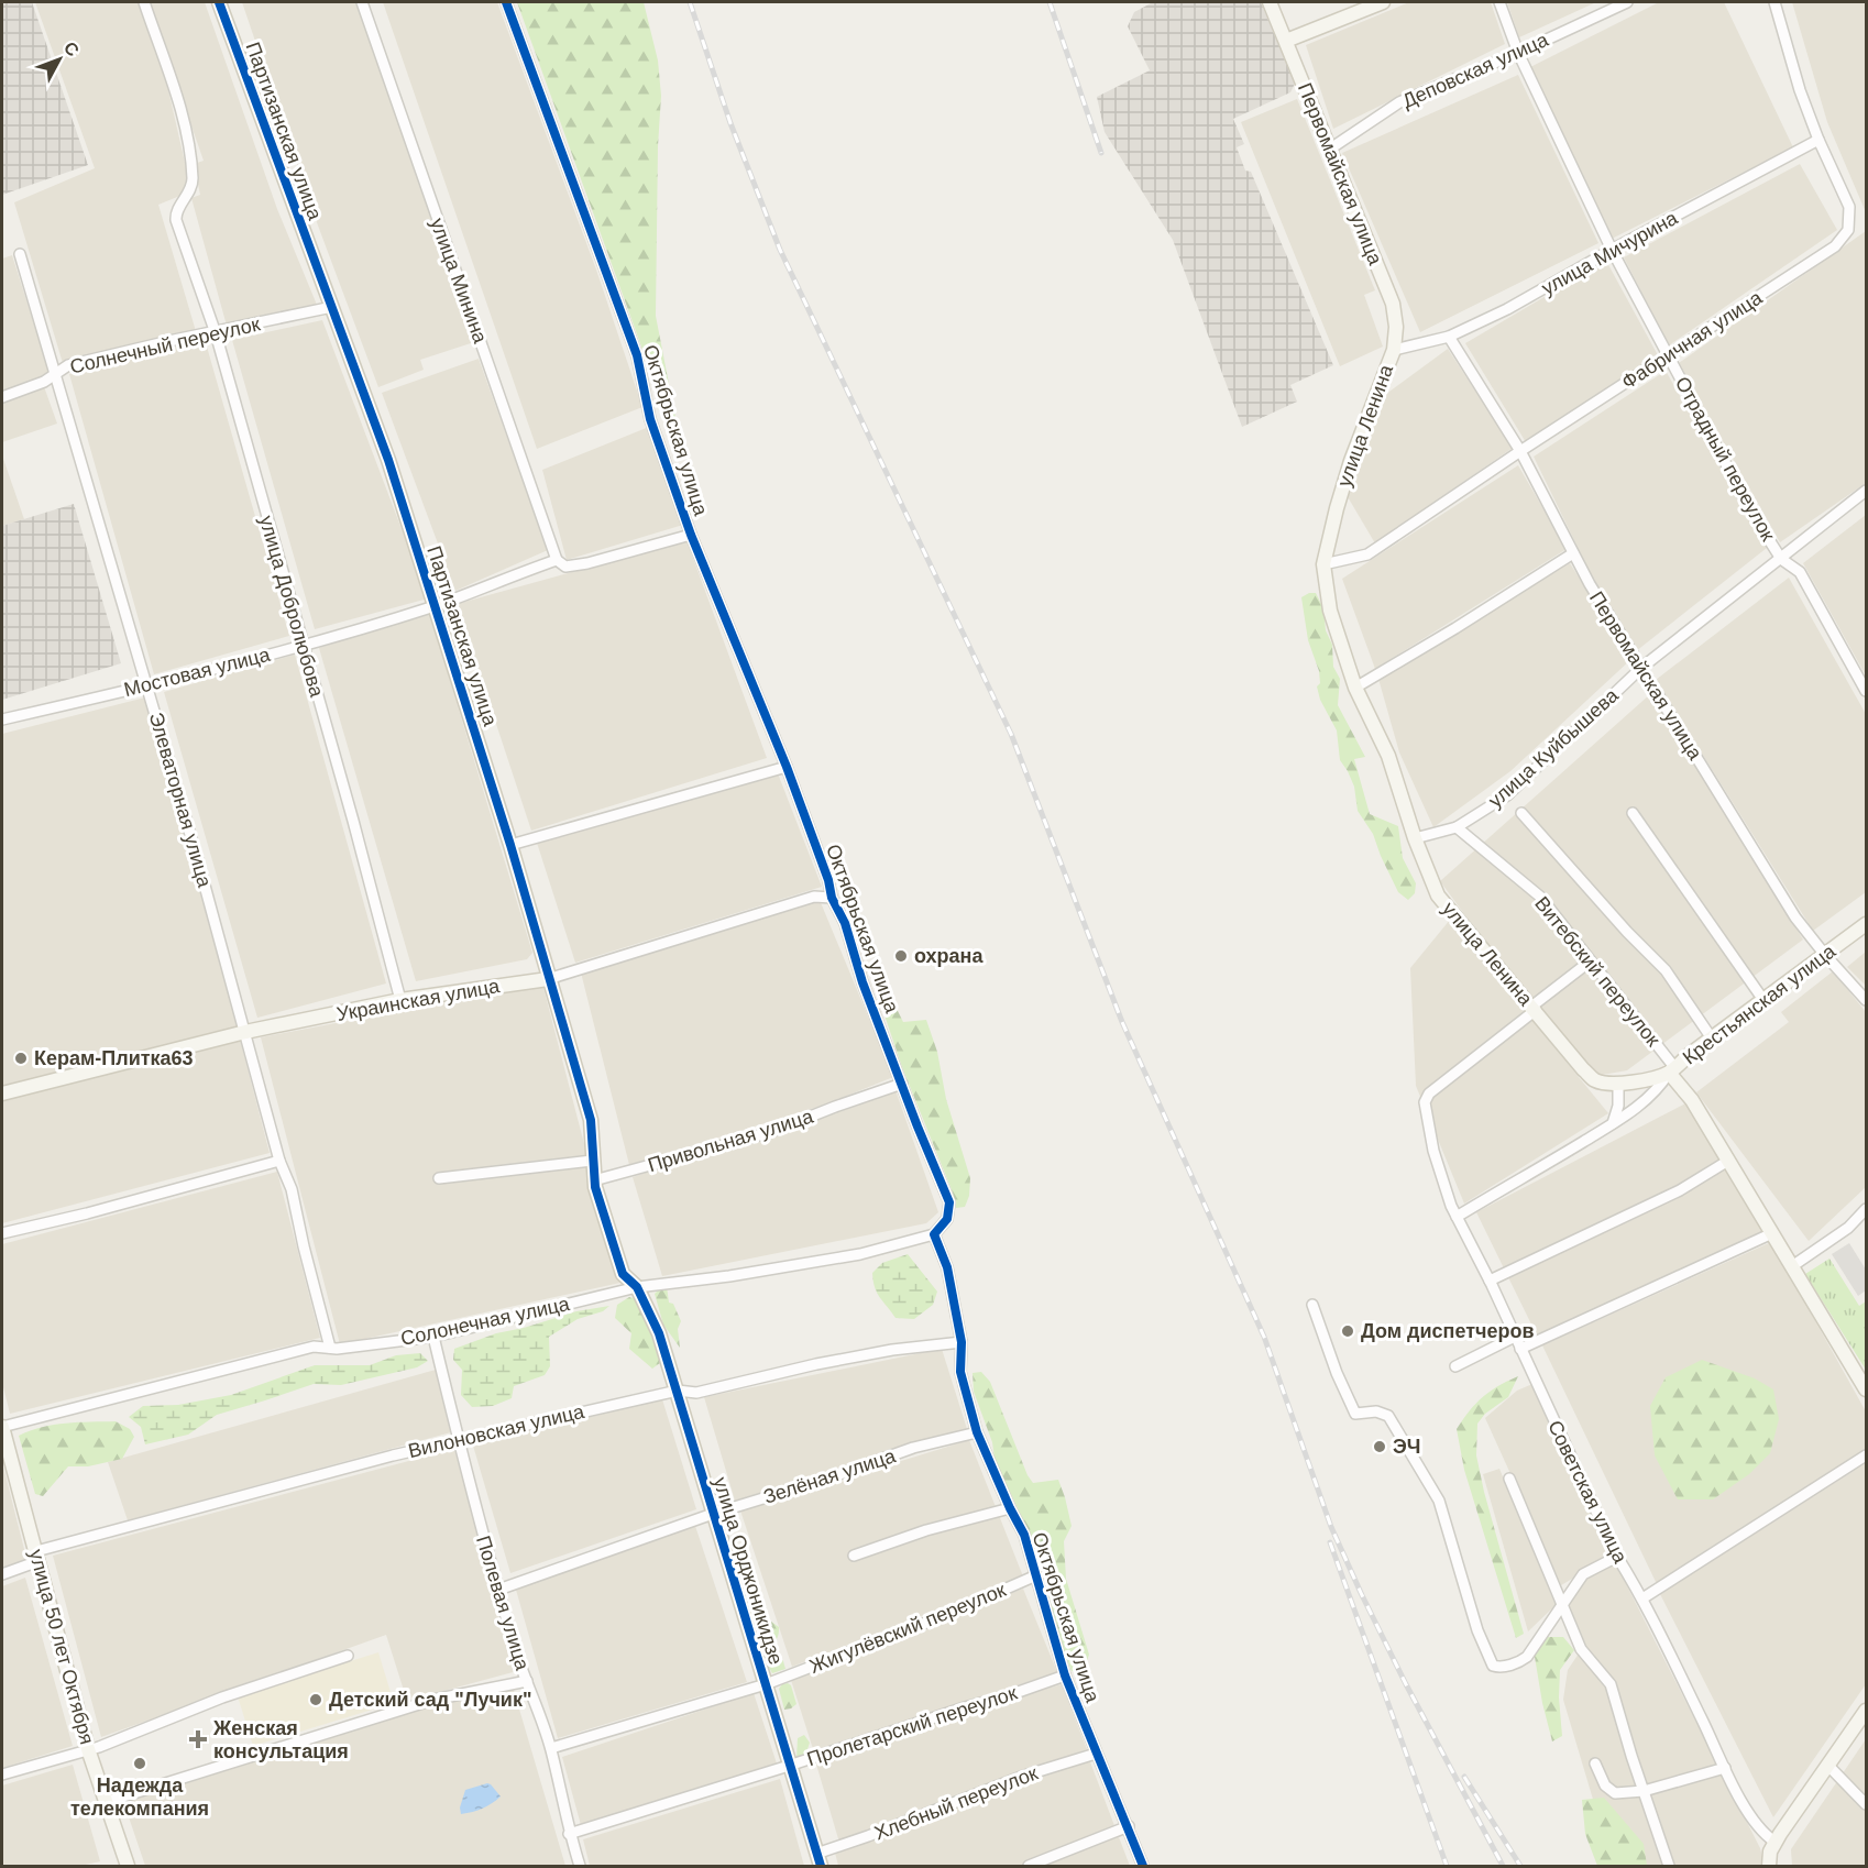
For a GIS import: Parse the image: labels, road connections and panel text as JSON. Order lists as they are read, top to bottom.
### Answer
{
  "streets": {
    "street": [
      "Деповская улица",
      "Партизанская улица",
      "Первомайская улица",
      "улица Мичурина",
      "улица Минина",
      "Фабричная улица",
      "Солнечный переулок",
      "улица Ленина",
      "Октябрьская улица",
      "Отрадный переулок",
      "улица Добролюбова",
      "Мостовая улица",
      "улица Куйбышева",
      "Элеваторная улица",
      "Витебский переулок",
      "Украинская улица",
      "Крестьянская улица",
      "Привольная улица",
      "Солонечная улица",
      "Вилоновская улица",
      "Зелёная улица",
      "Советская улица",
      "улица Орджоникидзе",
      "Полевая улица",
      "Жигулёвский переулок",
      "улица 50 лет Октября",
      "Пролетарский переулок",
      "Хлебный переулок"
    ]
  },
  "crossings": [
    ["Деповская улица", "Первомайская улица"],
    ["Деповская улица", "Отрадный переулок"],
    ["Партизанская улица", "Солнечный переулок"],
    ["Партизанская улица", "Мостовая улица"],
    ["Партизанская улица", "Украинская улица"],
    ["Партизанская улица", "Привольная улица"],
    ["Партизанская улица", "Солонечная улица"],
    ["Партизанская улица", "улица Орджоникидзе"],
    ["Первомайская улица", "улица Мичурина"],
    ["Первомайская улица", "Фабричная улица"],
    ["Первомайская улица", "улица Ленина"],
    ["Первомайская улица", "улица Куйбышева"],
    ["Первомайская улица", "Крестьянская улица"],
    ["улица Мичурина", "Фабричная улица"],
    ["улица Мичурина", "улица Ленина"],
    ["улица Мичурина", "Отрадный переулок"],
    ["улица Минина", "Мостовая улица"],
    ["Фабричная улица", "улица Ленина"],
    ["Фабричная улица", "Отрадный переулок"],
    ["Солнечный переулок", "улица Добролюбова"],
    ["Солнечный переулок", "Элеваторная улица"],
    ["улица Ленина", "улица Куйбышева"],
    ["улица Ленина", "Советская улица"],
    ["Октябрьская улица", "Мостовая улица"],
    ["Октябрьская улица", "Украинская улица"],
    ["Октябрьская улица", "Привольная улица"],
    ["Октябрьская улица", "Солонечная улица"],
    ["Октябрьская улица", "Вилоновская улица"],
    ["Октябрьская улица", "Зелёная улица"],
    ["Октябрьская улица", "Жигулёвский переулок"],
    ["Октябрьская улица", "Пролетарский переулок"],
    ["Октябрьская улица", "Хлебный переулок"],
    ["Отрадный переулок", "улица Куйбышева"],
    ["улица Добролюбова", "Мостовая улица"],
    ["улица Добролюбова", "Украинская улица"],
    ["Мостовая улица", "Элеваторная улица"],
    ["улица Куйбышева", "Витебский переулок"],
    ["Элеваторная улица", "Украинская улица"],
    ["Элеваторная улица", "Солонечная улица"],
    ["Витебский переулок", "Крестьянская улица"],
    ["Крестьянская улица", "Советская улица"],
    ["Солонечная улица", "улица Орджоникидзе"],
    ["Солонечная улица", "Полевая улица"],
    ["Солонечная улица", "улица 50 лет Октября"],
    ["Вилоновская улица", "улица Орджоникидзе"],
    ["Вилоновская улица", "Полевая улица"],
    ["Вилоновская улица", "улица 50 лет Октября"],
    ["Зелёная улица", "улица Орджоникидзе"],
    ["Зелёная улица", "Полевая улица"],
    ["улица Орджоникидзе", "Жигулёвский переулок"],
    ["улица Орджоникидзе", "Пролетарский переулок"],
    ["улица Орджоникидзе", "Хлебный переулок"],
    ["Полевая улица", "Жигулёвский переулок"],
    ["Полевая улица", "Пролетарский переулок"]
  ],
  "places": {
    "other": [
      "охрана",
      "Керам-Плитка63",
      "Дом диспетчеров",
      "ЭЧ",
      "Детский сад \"Лучик\"",
      "Надежда телекомпания"
    ],
    "health": ["Женская консультация"]
  },
  "north": "top right"
}
